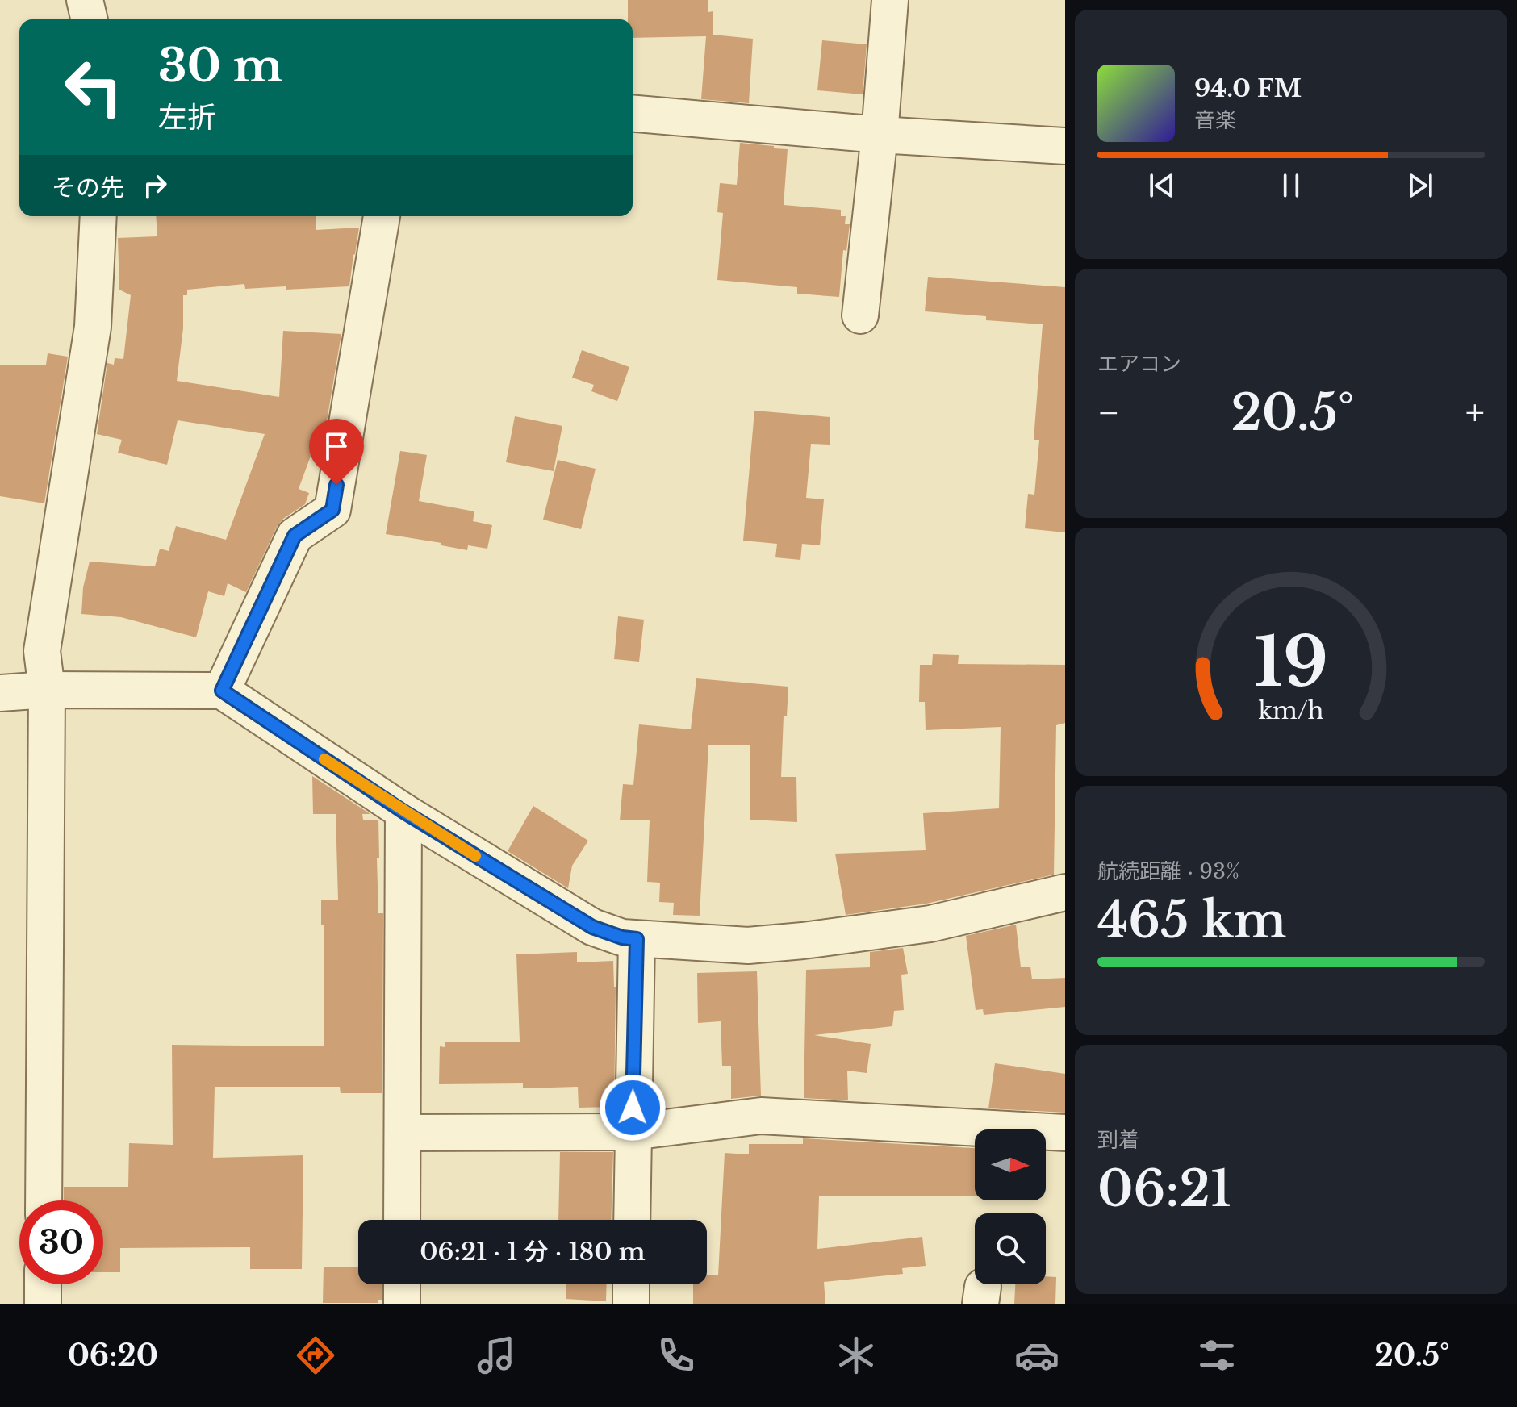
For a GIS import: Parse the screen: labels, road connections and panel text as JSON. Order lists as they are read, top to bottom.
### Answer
{
  "north": "right",
  "page": {
    "turn": ["30 m", "左折"],
    "song": ["94.0 FM", "音楽"],
    "then": "その先",
    "tile": [
      "エアコン",
      ["航続距離 · 93%", "465 km"],
      ["到着", "06:21"]
    ],
    "heat": ["−", "20.5°", "+"],
    "limit": "30",
    "trip": "06:21 · 1 分 · 180 m",
    "tabs": ["06:20", "20.5°"],
    "gauge": ["19", "km/h"]
  }
}
